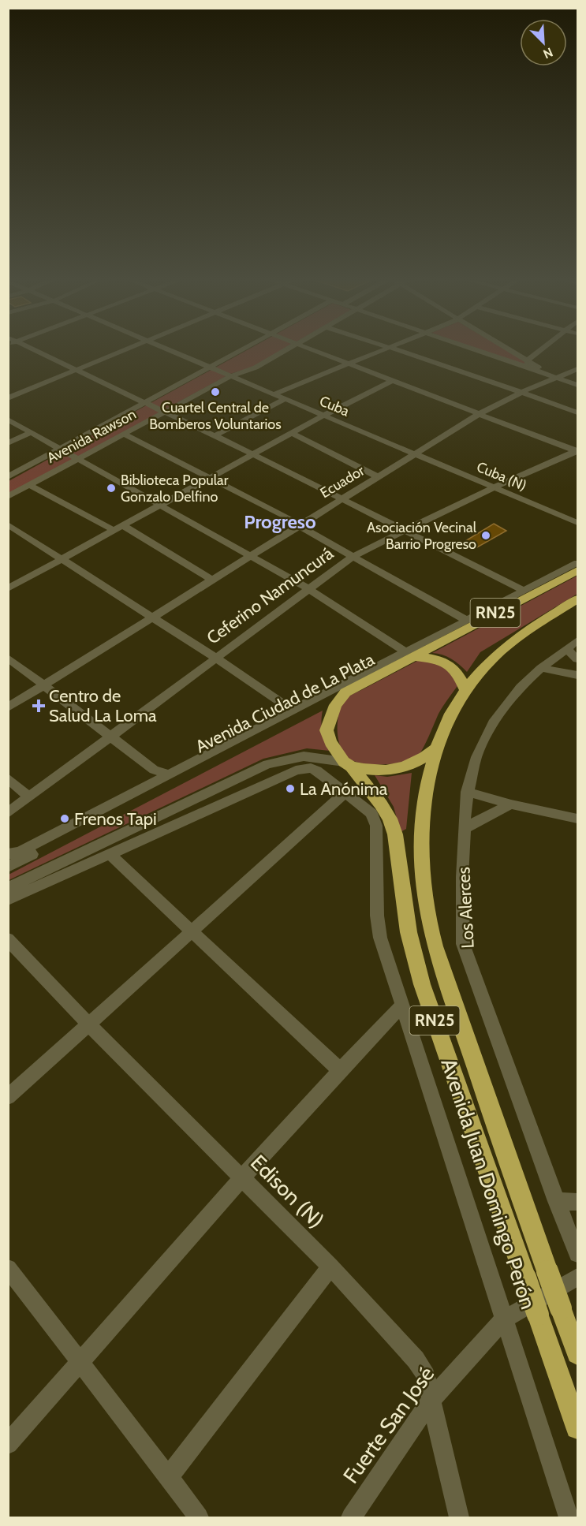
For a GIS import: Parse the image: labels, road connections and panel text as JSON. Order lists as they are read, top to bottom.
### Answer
{
  "streets": {
    "highway": ["RN25", "Avenida Ciudad de La Plata", "Avenida Juan Domingo Perón"],
    "street": [
      "Cuba",
      "Avenida Rawson",
      "Cuba (N)",
      "Ecuador",
      "Ceferino Namuncurá",
      "Los Alerces",
      "Edison (N)",
      "Fuerte San José"
    ]
  },
  "crossings": [
    ["Cuba", "Avenida Rawson"],
    ["Cuba", "Cuba (N)"],
    ["Cuba", "Ecuador"],
    ["Cuba (N)", "Ecuador"],
    ["Cuba (N)", "Ceferino Namuncurá"],
    ["RN25", "Avenida Ciudad de La Plata"],
    ["RN25", "Avenida Juan Domingo Perón"],
    ["Avenida Ciudad de La Plata", "Avenida Juan Domingo Perón"],
    ["Avenida Juan Domingo Perón", "Fuerte San José"],
    ["Edison (N)", "Fuerte San José"]
  ],
  "districts": ["Progreso"],
  "places": {
    "other": [
      "Cuartel Central de Bomberos Voluntarios",
      "Biblioteca Popular Gonzalo Delfino",
      "Asociación Vecinal Barrio Progreso",
      "La Anónima",
      "Frenos Tapi"
    ],
    "health": ["Centro de Salud La Loma"]
  },
  "north": "bottom right"
}
